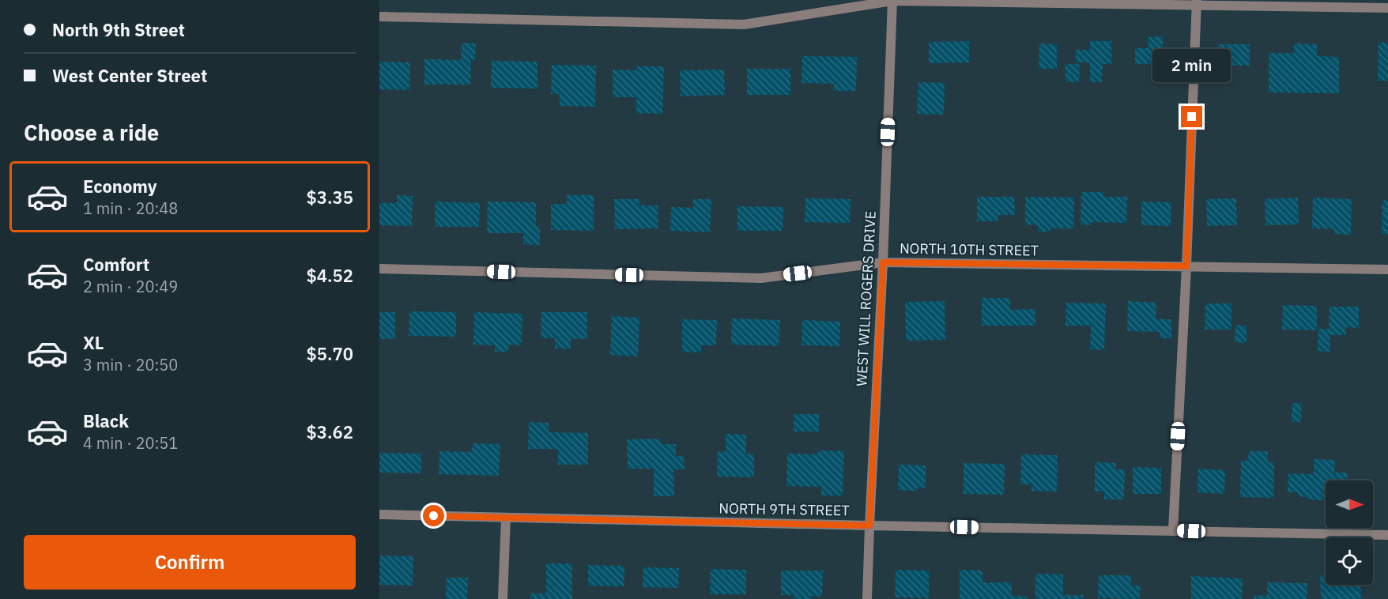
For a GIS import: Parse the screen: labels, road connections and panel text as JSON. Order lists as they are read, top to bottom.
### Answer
{
  "streets": {
    "street": ["NORTH 10TH STREET", "WEST WILL ROGERS DRIVE", "NORTH 9TH STREET"]
  },
  "crossings": [
    ["NORTH 10TH STREET", "WEST WILL ROGERS DRIVE"],
    ["WEST WILL ROGERS DRIVE", "NORTH 9TH STREET"]
  ],
  "north": "right",
  "page": {
    "banner": ["North 9th Street", "West Center Street"],
    "bubble": "2 min",
    "heading": "Choose a ride",
    "list": [
      {
        "name": "Economy",
        "note": "1 min · 20:48",
        "value": "$3.35"
      },
      {
        "name": "Comfort",
        "note": "2 min · 20:49",
        "value": "$4.52"
      },
      {
        "name": "XL",
        "note": "3 min · 20:50",
        "value": "$5.70"
      },
      {
        "name": "Black",
        "note": "4 min · 20:51",
        "value": "$3.62"
      }
    ],
    "buttons": "Confirm"
  }
}
